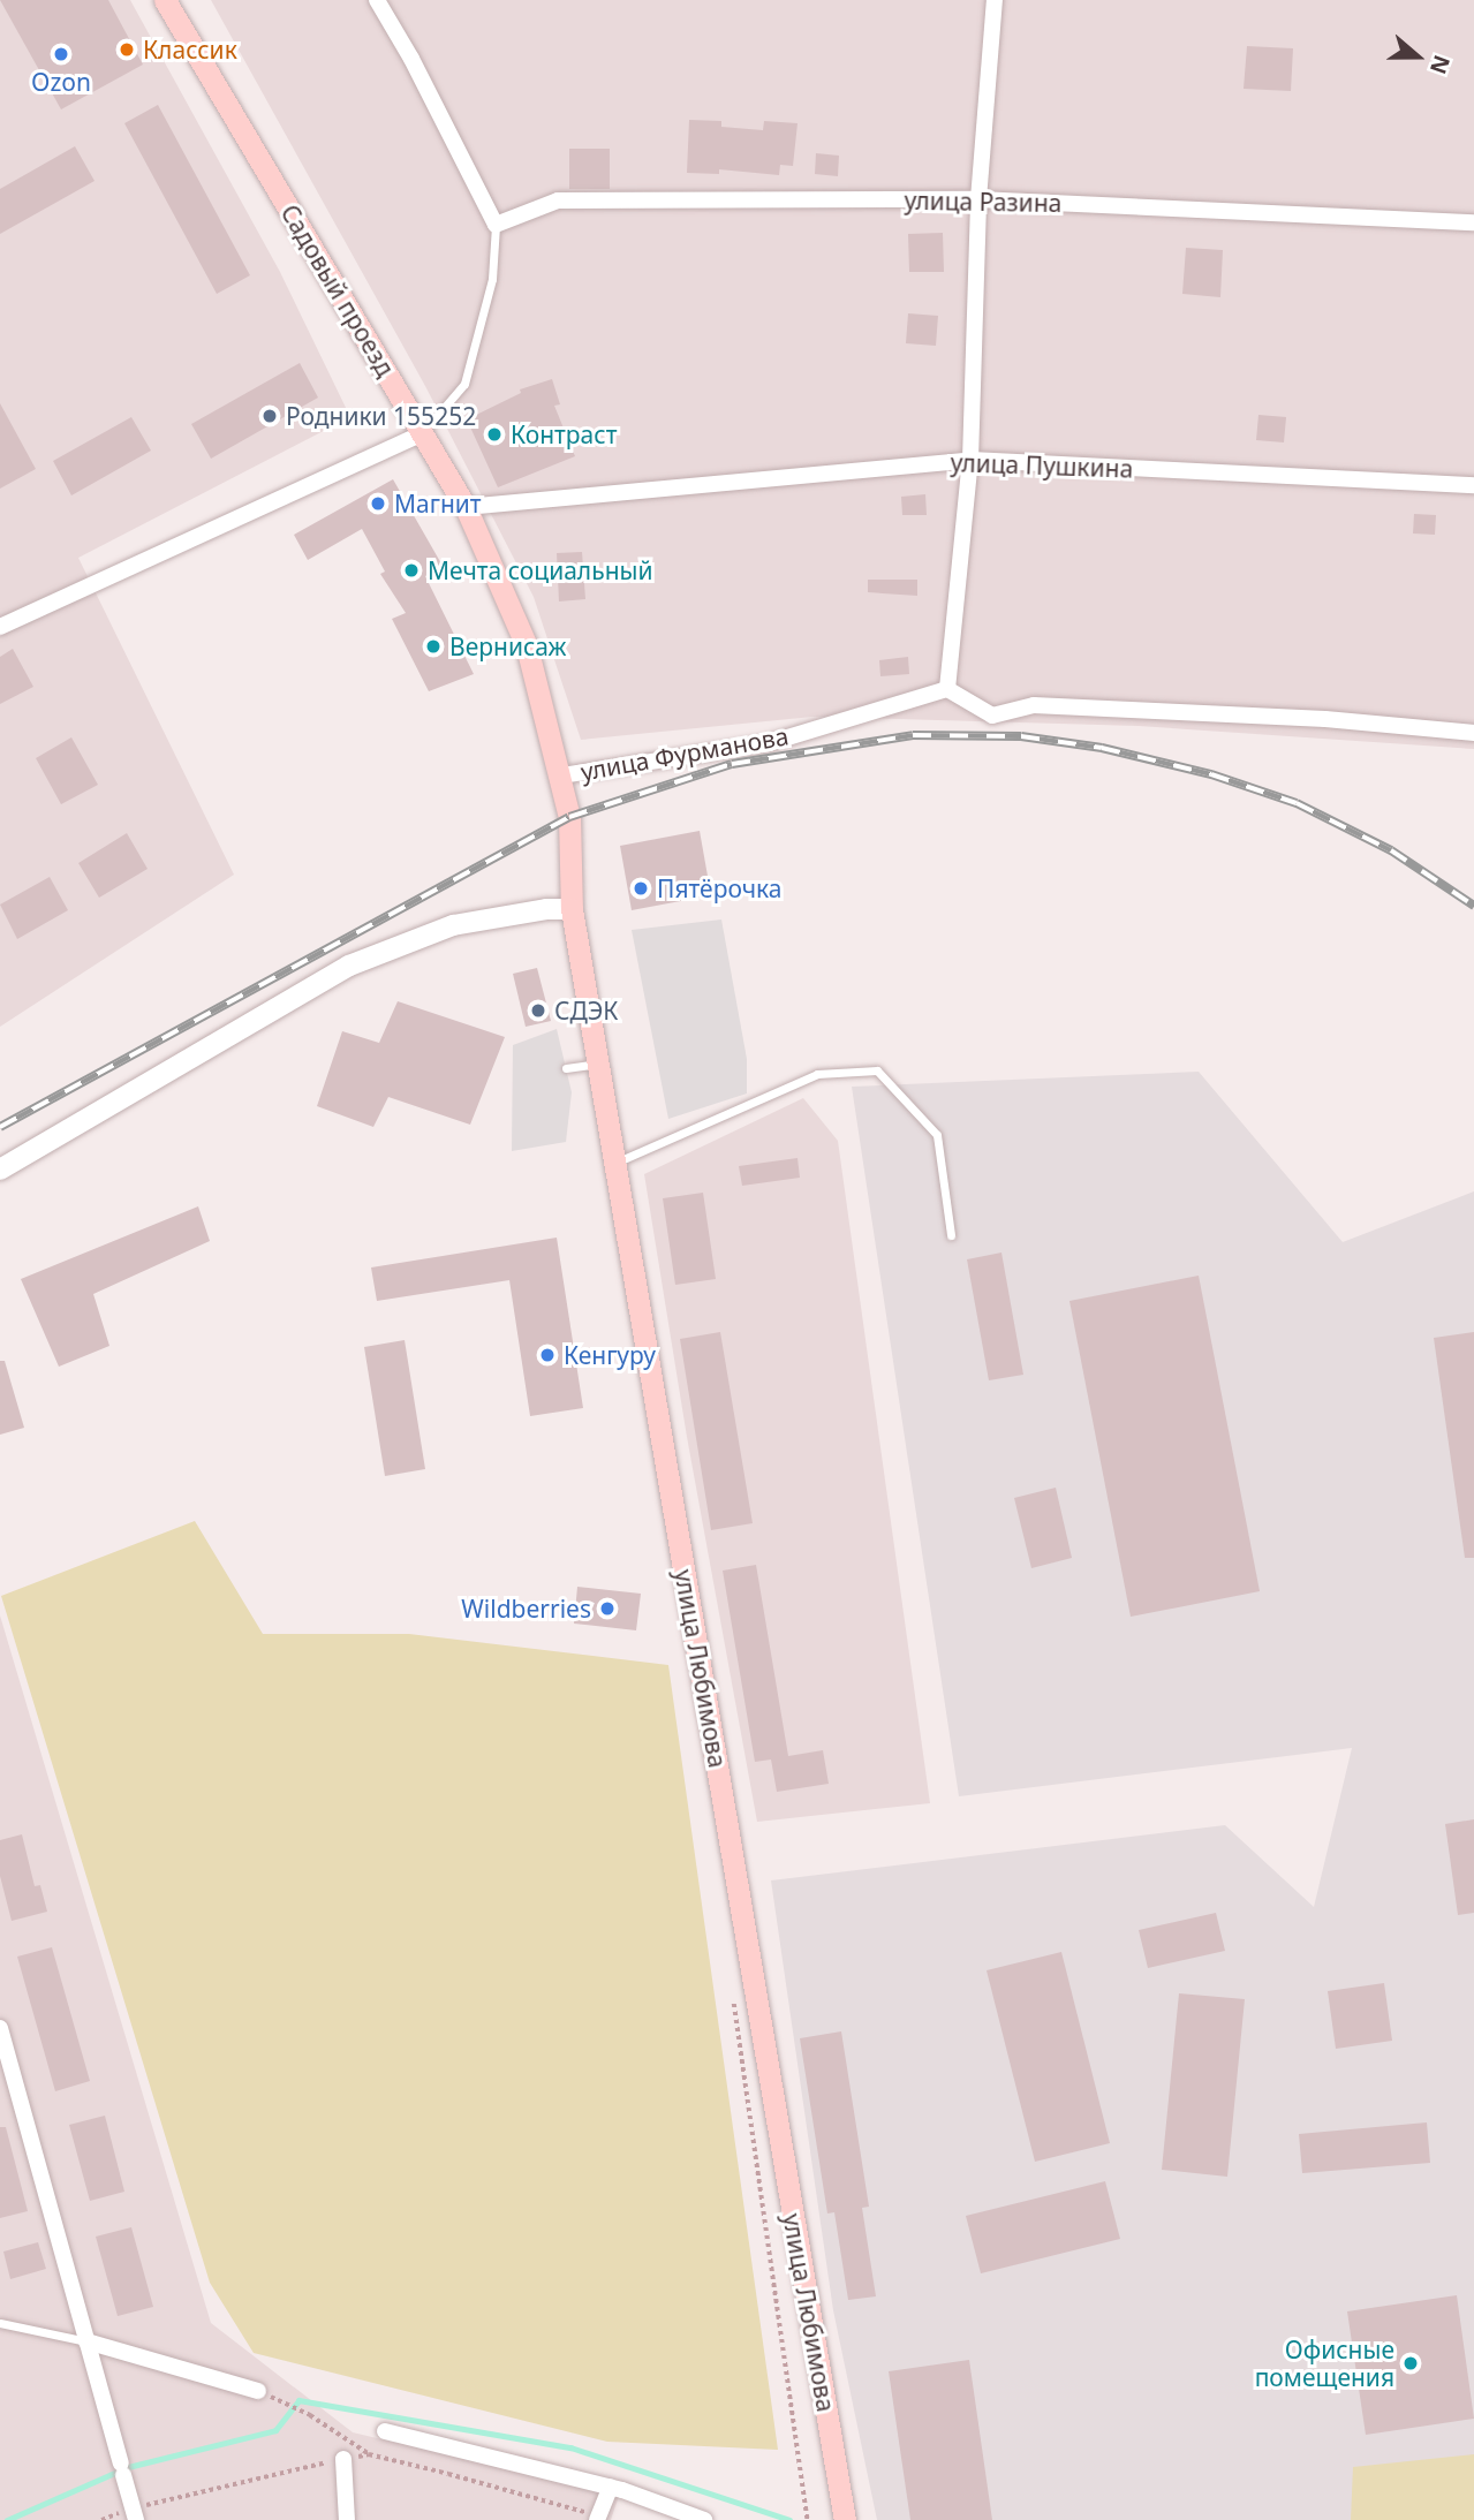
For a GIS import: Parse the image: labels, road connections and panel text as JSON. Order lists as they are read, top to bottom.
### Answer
{
  "streets": {
    "main road": ["Садовый проезд", "улица Любимова"],
    "street": ["улица Разина", "улица Пушкина", "улица Фурманова"]
  },
  "crossings": [
    ["Садовый проезд", "улица Пушкина"],
    ["Садовый проезд", "улица Фурманова"],
    ["Садовый проезд", "улица Любимова"]
  ],
  "places": [
    "Классик",
    "Ozon",
    "Родники 155252",
    "Контраст",
    "Магнит",
    "Мечта социальный",
    "Вернисаж",
    "Пятёрочка",
    "СДЭК",
    "Кенгуру",
    "Wildberries",
    "Офисные помещения"
  ],
  "north": "right"
}
